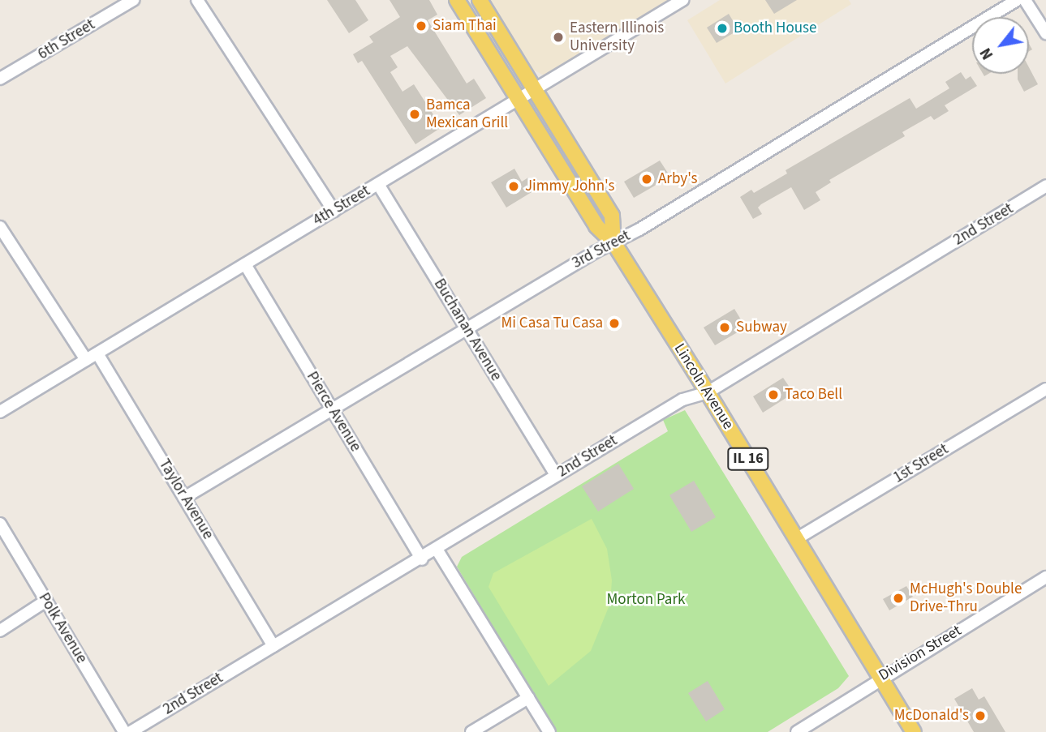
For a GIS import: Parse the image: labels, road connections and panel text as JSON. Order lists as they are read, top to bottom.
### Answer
{
  "streets": {
    "main road": ["Lincoln Avenue", "IL 16"],
    "street": [
      "6th Street",
      "4th Street",
      "2nd Street",
      "3rd Street",
      "Buchanan Avenue",
      "Pierce Avenue",
      "1st Street",
      "Taylor Avenue",
      "Polk Avenue",
      "Division Street"
    ]
  },
  "crossings": [
    ["4th Street", "Buchanan Avenue"],
    ["4th Street", "Lincoln Avenue"],
    ["4th Street", "Pierce Avenue"],
    ["4th Street", "Taylor Avenue"],
    ["2nd Street", "Buchanan Avenue"],
    ["2nd Street", "Lincoln Avenue"],
    ["2nd Street", "Pierce Avenue"],
    ["2nd Street", "Taylor Avenue"],
    ["3rd Street", "Buchanan Avenue"],
    ["3rd Street", "Lincoln Avenue"],
    ["3rd Street", "Pierce Avenue"],
    ["3rd Street", "Taylor Avenue"],
    ["Lincoln Avenue", "IL 16"],
    ["Lincoln Avenue", "1st Street"],
    ["Lincoln Avenue", "Division Street"],
    ["IL 16", "Division Street"]
  ],
  "parks": ["Morton Park"],
  "places": [
    "Siam Thai",
    "Booth House",
    "Eastern Illinois University",
    "Bamca Mexican Grill",
    "Arby's",
    "Jimmy John's",
    "Mi Casa Tu Casa",
    "Subway",
    "Taco Bell",
    "McHugh's Double Drive-Thru",
    "McDonald's"
  ],
  "north": "bottom left"
}
